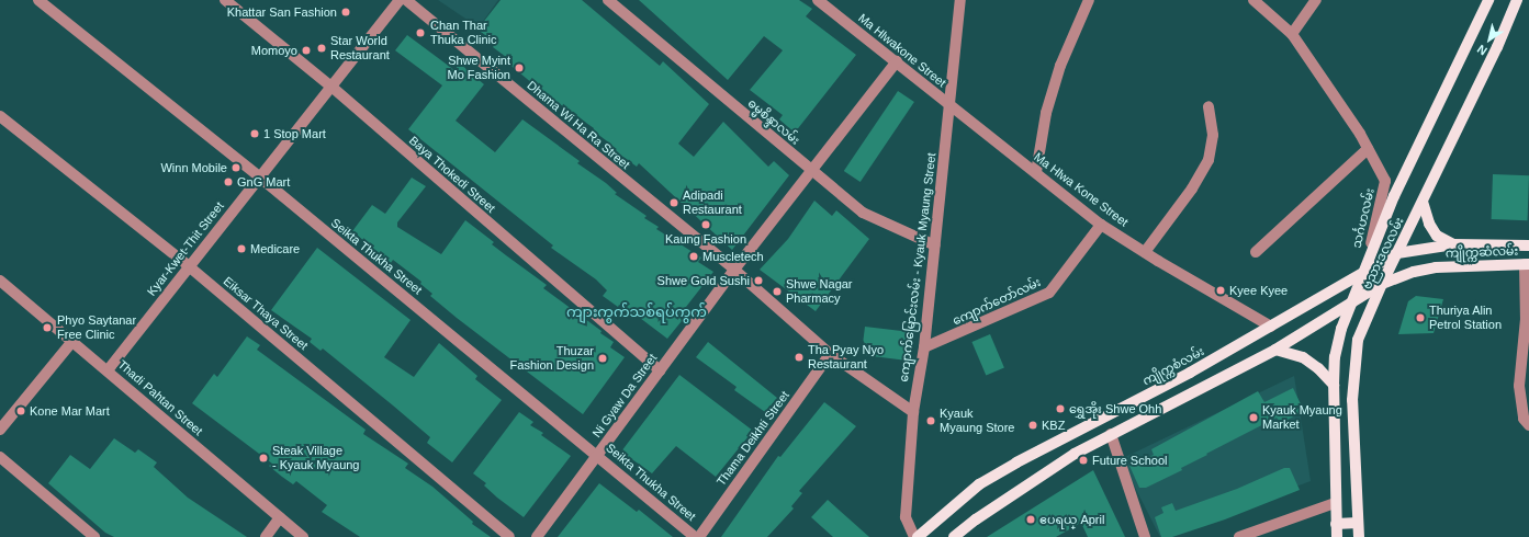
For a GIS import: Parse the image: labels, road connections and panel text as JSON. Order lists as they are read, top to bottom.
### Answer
{
  "streets": {
    "main road": ["ကျိုက္ကဆံလမ်း", "ဗညားဒလလမ်း", "ကျိုက္ကစံလမ်း"],
    "street": [
      "Ma Hlwakone Street",
      "ဓမ္မစိန္ဒာလမ်း",
      "Dhama Wi Ha Ra Street",
      "Baya Thokedi Street",
      "Ma Hlwa Kone Street",
      "သင်္ဂဟလမ်း",
      "Kyar-Kwet-Thit Street",
      "Seikta Thukha Street",
      "ကျောက်မြောင်းလမ်း - Kyauk Myaung Street",
      "ကျောက်တော်လမ်း",
      "Eiksar Thaya Street",
      "Ni Gyaw Da Street",
      "Thadi Pahtan Street",
      "Thama Deikhti Street"
    ]
  },
  "crossings": [
    ["Ma Hlwakone Street", "Ma Hlwa Kone Street"],
    ["Ma Hlwakone Street", "ကျောက်မြောင်းလမ်း - Kyauk Myaung Street"],
    ["Ma Hlwakone Street", "Ni Gyaw Da Street"],
    ["ဓမ္မစိန္ဒာလမ်း", "ကျောက်မြောင်းလမ်း - Kyauk Myaung Street"],
    ["ဓမ္မစိန္ဒာလမ်း", "Ni Gyaw Da Street"],
    ["Dhama Wi Ha Ra Street", "ကျောက်မြောင်းလမ်း - Kyauk Myaung Street"],
    ["Dhama Wi Ha Ra Street", "Ni Gyaw Da Street"],
    ["Dhama Wi Ha Ra Street", "Thama Deikhti Street"],
    ["Baya Thokedi Street", "Kyar-Kwet-Thit Street"],
    ["Baya Thokedi Street", "Ni Gyaw Da Street"],
    ["Ma Hlwa Kone Street", "ကျောက်မြောင်းလမ်း - Kyauk Myaung Street"],
    ["Ma Hlwa Kone Street", "ကျောက်တော်လမ်း"],
    ["Ma Hlwa Kone Street", "ကျိုက္ကစံလမ်း"],
    ["သင်္ဂဟလမ်း", "ဗညားဒလလမ်း"],
    ["သင်္ဂဟလမ်း", "ကျိုက္ကစံလမ်း"],
    ["Kyar-Kwet-Thit Street", "Seikta Thukha Street"],
    ["Kyar-Kwet-Thit Street", "Eiksar Thaya Street"],
    ["Kyar-Kwet-Thit Street", "Thadi Pahtan Street"],
    ["ကျိုက္ကဆံလမ်း", "ဗညားဒလလမ်း"],
    ["ကျိုက္ကဆံလမ်း", "ကျိုက္ကစံလမ်း"],
    ["ဗညားဒလလမ်း", "ကျိုက္ကစံလမ်း"],
    ["Seikta Thukha Street", "Ni Gyaw Da Street"],
    ["ကျောက်မြောင်းလမ်း - Kyauk Myaung Street", "ကျောက်တော်လမ်း"],
    ["ကျောက်မြောင်းလမ်း - Kyauk Myaung Street", "ကျိုက္ကစံလမ်း"]
  ],
  "districts": ["ကျားကွက်သစ်ရပ်ကွက်"],
  "places": [
    "Khattar San Fashion",
    "Chan Thar Thuka Clinic",
    "Star World Restaurant",
    "Momoyo",
    "Shwe Myint Mo Fashion",
    "1 Stop Mart",
    "Winn Mobile",
    "GnG Mart",
    "Adipadi Restaurant",
    "Kaung Fashion",
    "Medicare",
    "Muscletech",
    "Shwe Gold Sushi",
    "Kyee Kyee",
    "Shwe Nagar Pharmacy",
    "Thuriya Alin Petrol Station",
    "Phyo Saytanar Free Clinic",
    "Tha Pyay Nyo Restaurant",
    "Thuzar Fashion Design",
    "ရွှေအိုး Shwe Ohh",
    "Kone Mar Mart",
    "Kyauk Myaung Market",
    "Kyauk Myaung Store",
    "KBZ",
    "Steak Village - Kyauk Myaung",
    "Future School",
    "ဧပရယ္ April"
  ],
  "north": "bottom left"
}
